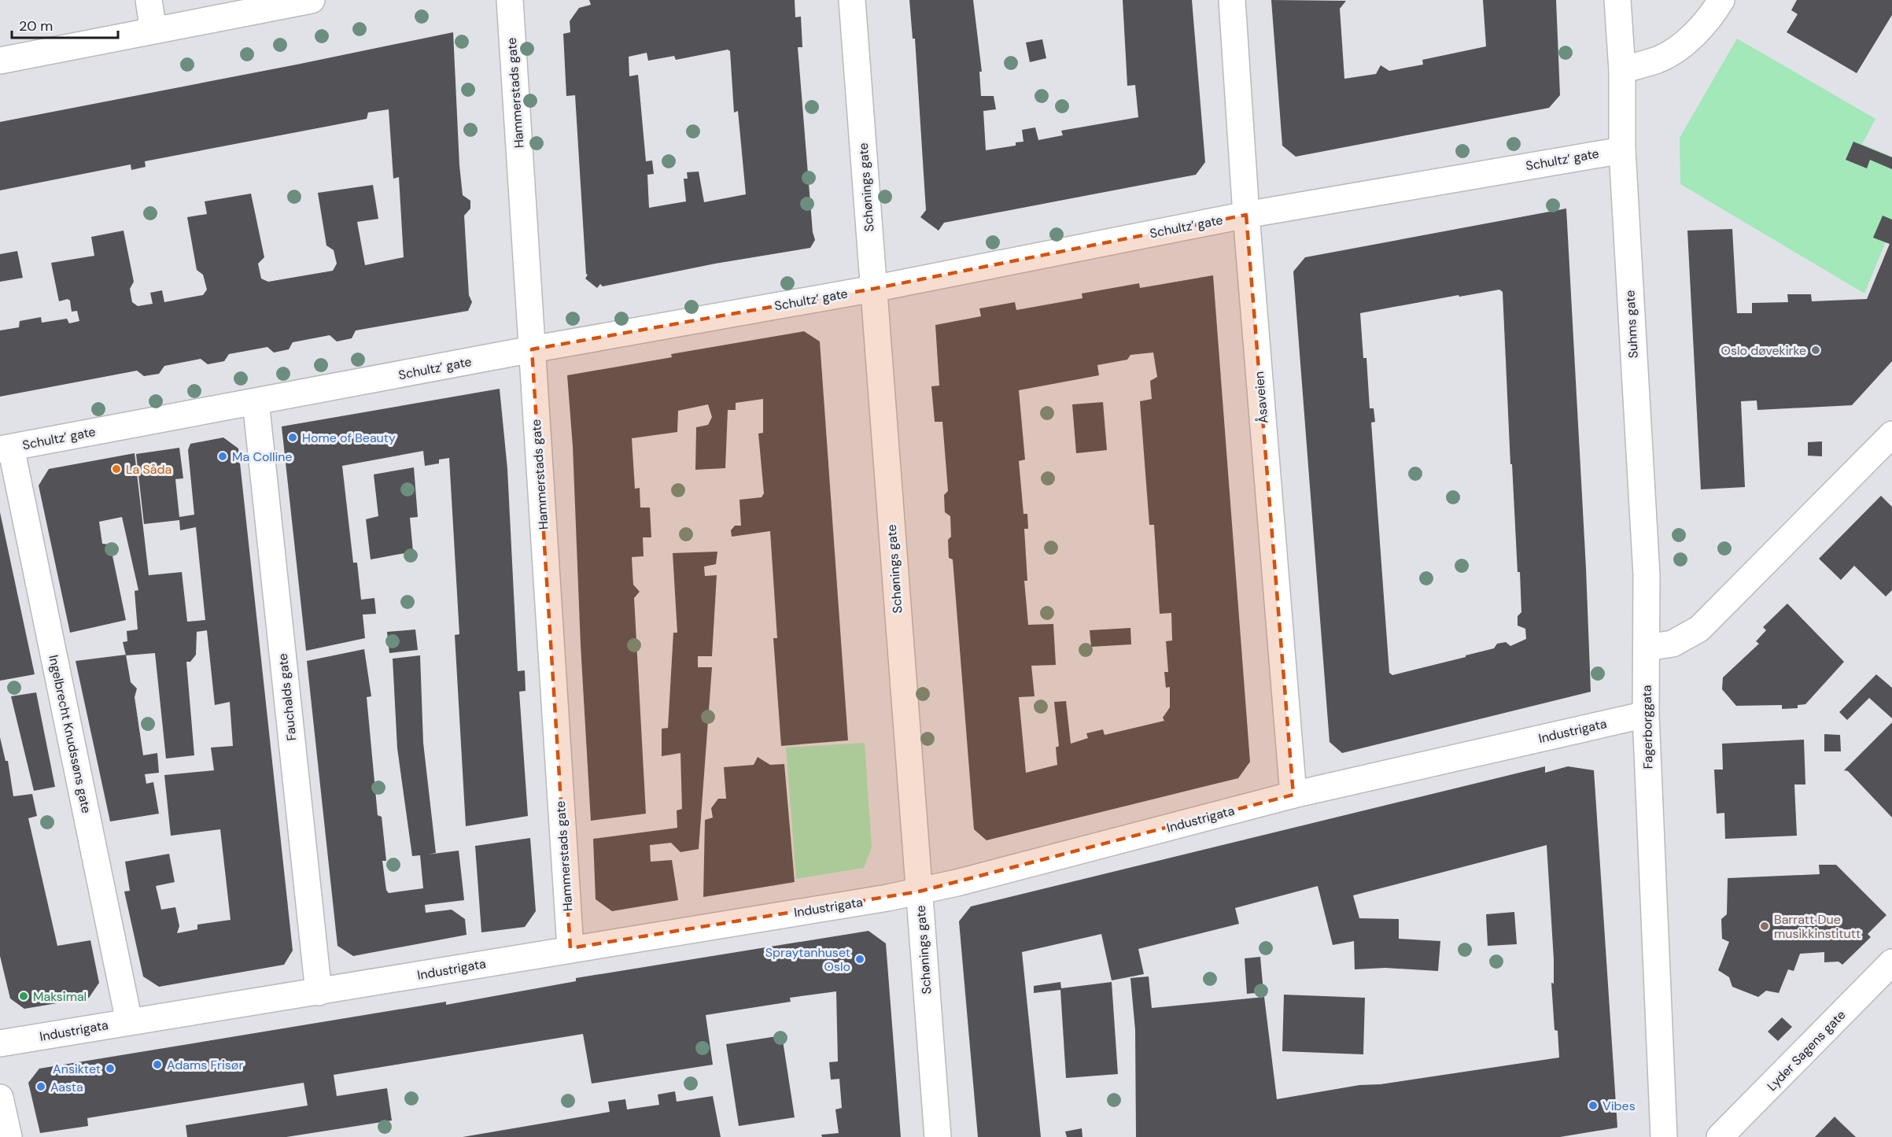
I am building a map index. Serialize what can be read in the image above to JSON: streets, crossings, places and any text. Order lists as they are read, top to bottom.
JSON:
{
  "streets": {
    "street": [
      "Hammerstads gate",
      "Schultz’ gate",
      "Schønings gate",
      "Suhms gate",
      "Åsaveien",
      "Fauchalds gate",
      "Fagerborggata",
      "Industrigata",
      "Ingelbrecht Knudssøns gate",
      "Lyder Sagens gate"
    ]
  },
  "crossings": [
    ["Hammerstads gate", "Schultz’ gate"],
    ["Hammerstads gate", "Industrigata"],
    ["Schultz’ gate", "Schønings gate"],
    ["Schultz’ gate", "Suhms gate"],
    ["Schultz’ gate", "Åsaveien"],
    ["Schultz’ gate", "Fauchalds gate"],
    ["Schultz’ gate", "Ingelbrecht Knudssøns gate"],
    ["Schønings gate", "Industrigata"],
    ["Suhms gate", "Fagerborggata"],
    ["Åsaveien", "Industrigata"],
    ["Fauchalds gate", "Industrigata"],
    ["Fagerborggata", "Industrigata"],
    ["Industrigata", "Ingelbrecht Knudssøns gate"]
  ],
  "places": [
    "Oslo døvekirke",
    "Home of Beauty",
    "Ma Colline",
    "La Såda",
    "Barratt Due musikkinstitutt",
    "Spraytanhuset Oslo",
    "Maksimal",
    "Adams Frisør",
    "Ansiktet",
    "Aasta",
    "Vibes"
  ],
  "scale_bar": "20 m"
}
